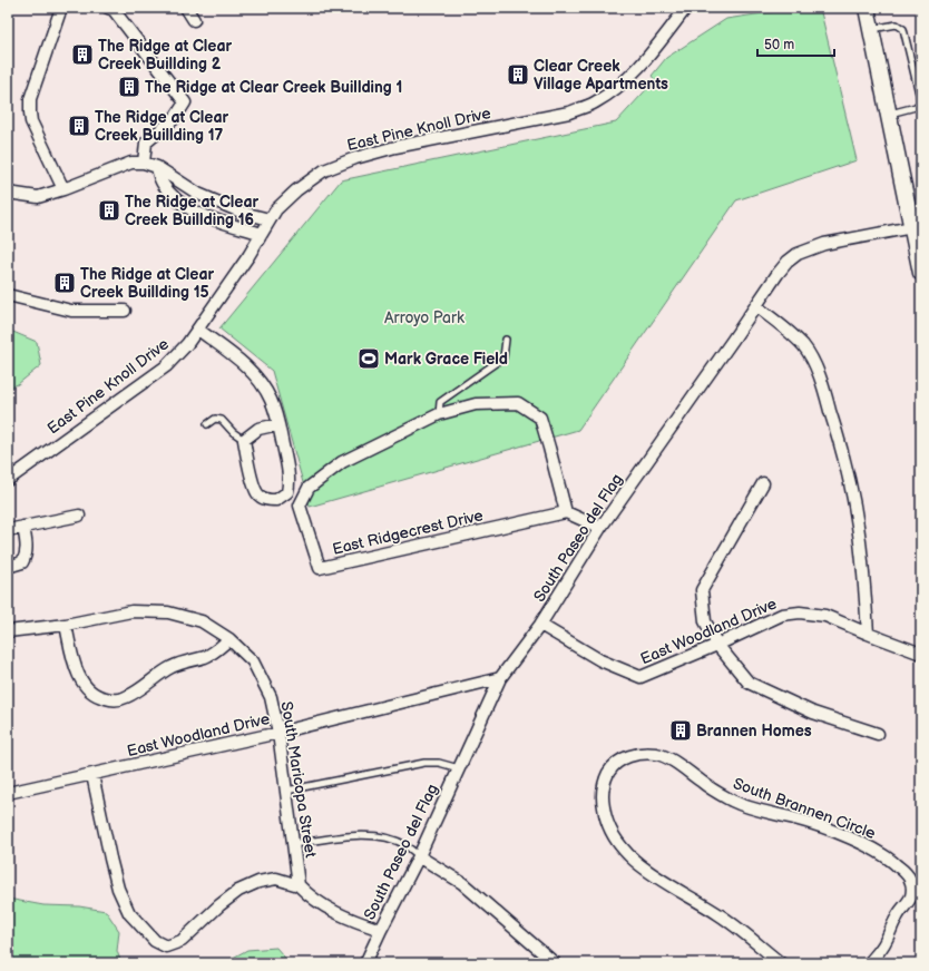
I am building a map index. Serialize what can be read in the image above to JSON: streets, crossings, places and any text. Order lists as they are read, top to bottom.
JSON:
{
  "streets": {
    "street": [
      "East Pine Knoll Drive",
      "East Ridgecrest Drive",
      "South Paseo del Flag",
      "East Woodland Drive",
      "South Maricopa Street",
      "South Brannen Circle"
    ]
  },
  "crossings": [
    ["South Paseo del Flag", "East Woodland Drive"],
    ["East Woodland Drive", "South Maricopa Street"]
  ],
  "parks": ["Arroyo Park"],
  "places": {
    "building": [
      "The Ridge at Clear Creek Buillding 2",
      "Clear Creek Village Apartments",
      "The Ridge at Clear Creek Buillding 1",
      "The Ridge at Clear Creek Buillding 17",
      "The Ridge at Clear Creek Buillding 16",
      "The Ridge at Clear Creek Buillding 15",
      "Brannen Homes"
    ],
    "sports": ["Mark Grace Field"]
  },
  "scale_bar": "50 m"
}
